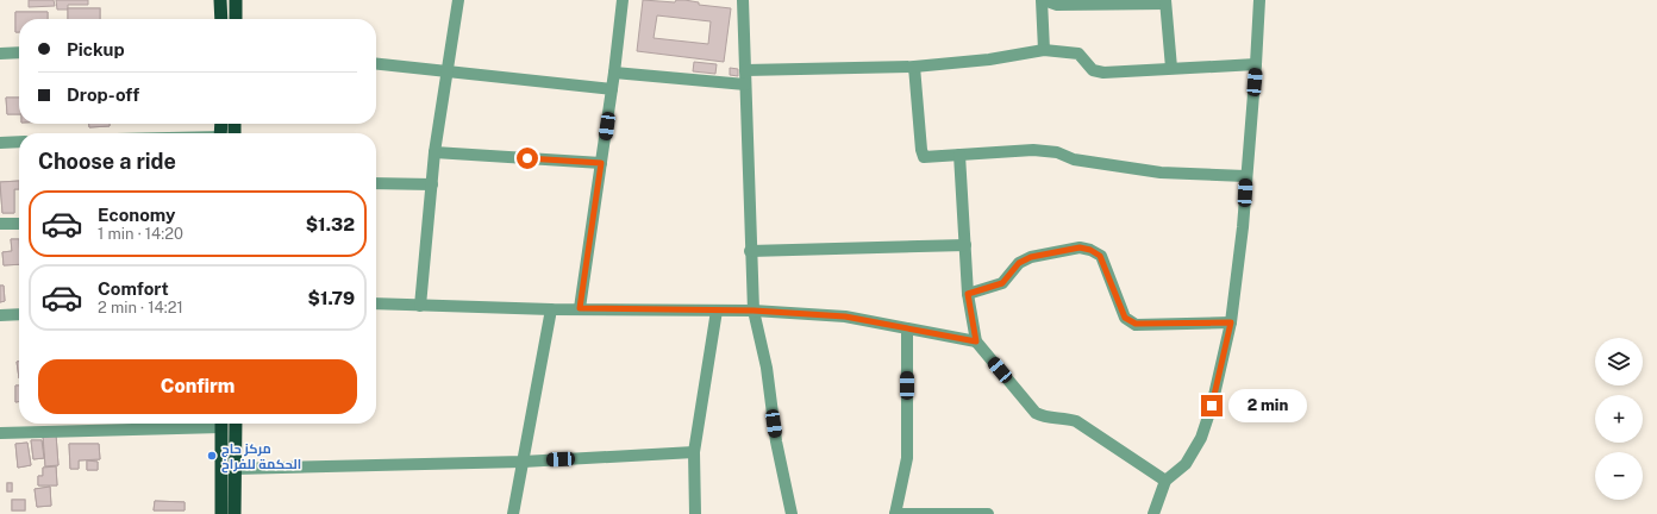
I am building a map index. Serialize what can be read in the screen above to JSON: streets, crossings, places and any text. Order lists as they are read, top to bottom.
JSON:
{
  "places": ["مركز حاج الحكمة للفراخ"],
  "page": {
    "banner": ["Pickup", "Drop-off"],
    "heading": "Choose a ride",
    "list": [
      {
        "name": "Economy",
        "note": "1 min · 14:20",
        "value": "$1.32"
      },
      {
        "name": "Comfort",
        "note": "2 min · 14:21",
        "value": "$1.79"
      }
    ],
    "map_buttons": ["+", "−"],
    "buttons": "Confirm",
    "bubble": "2 min"
  }
}
